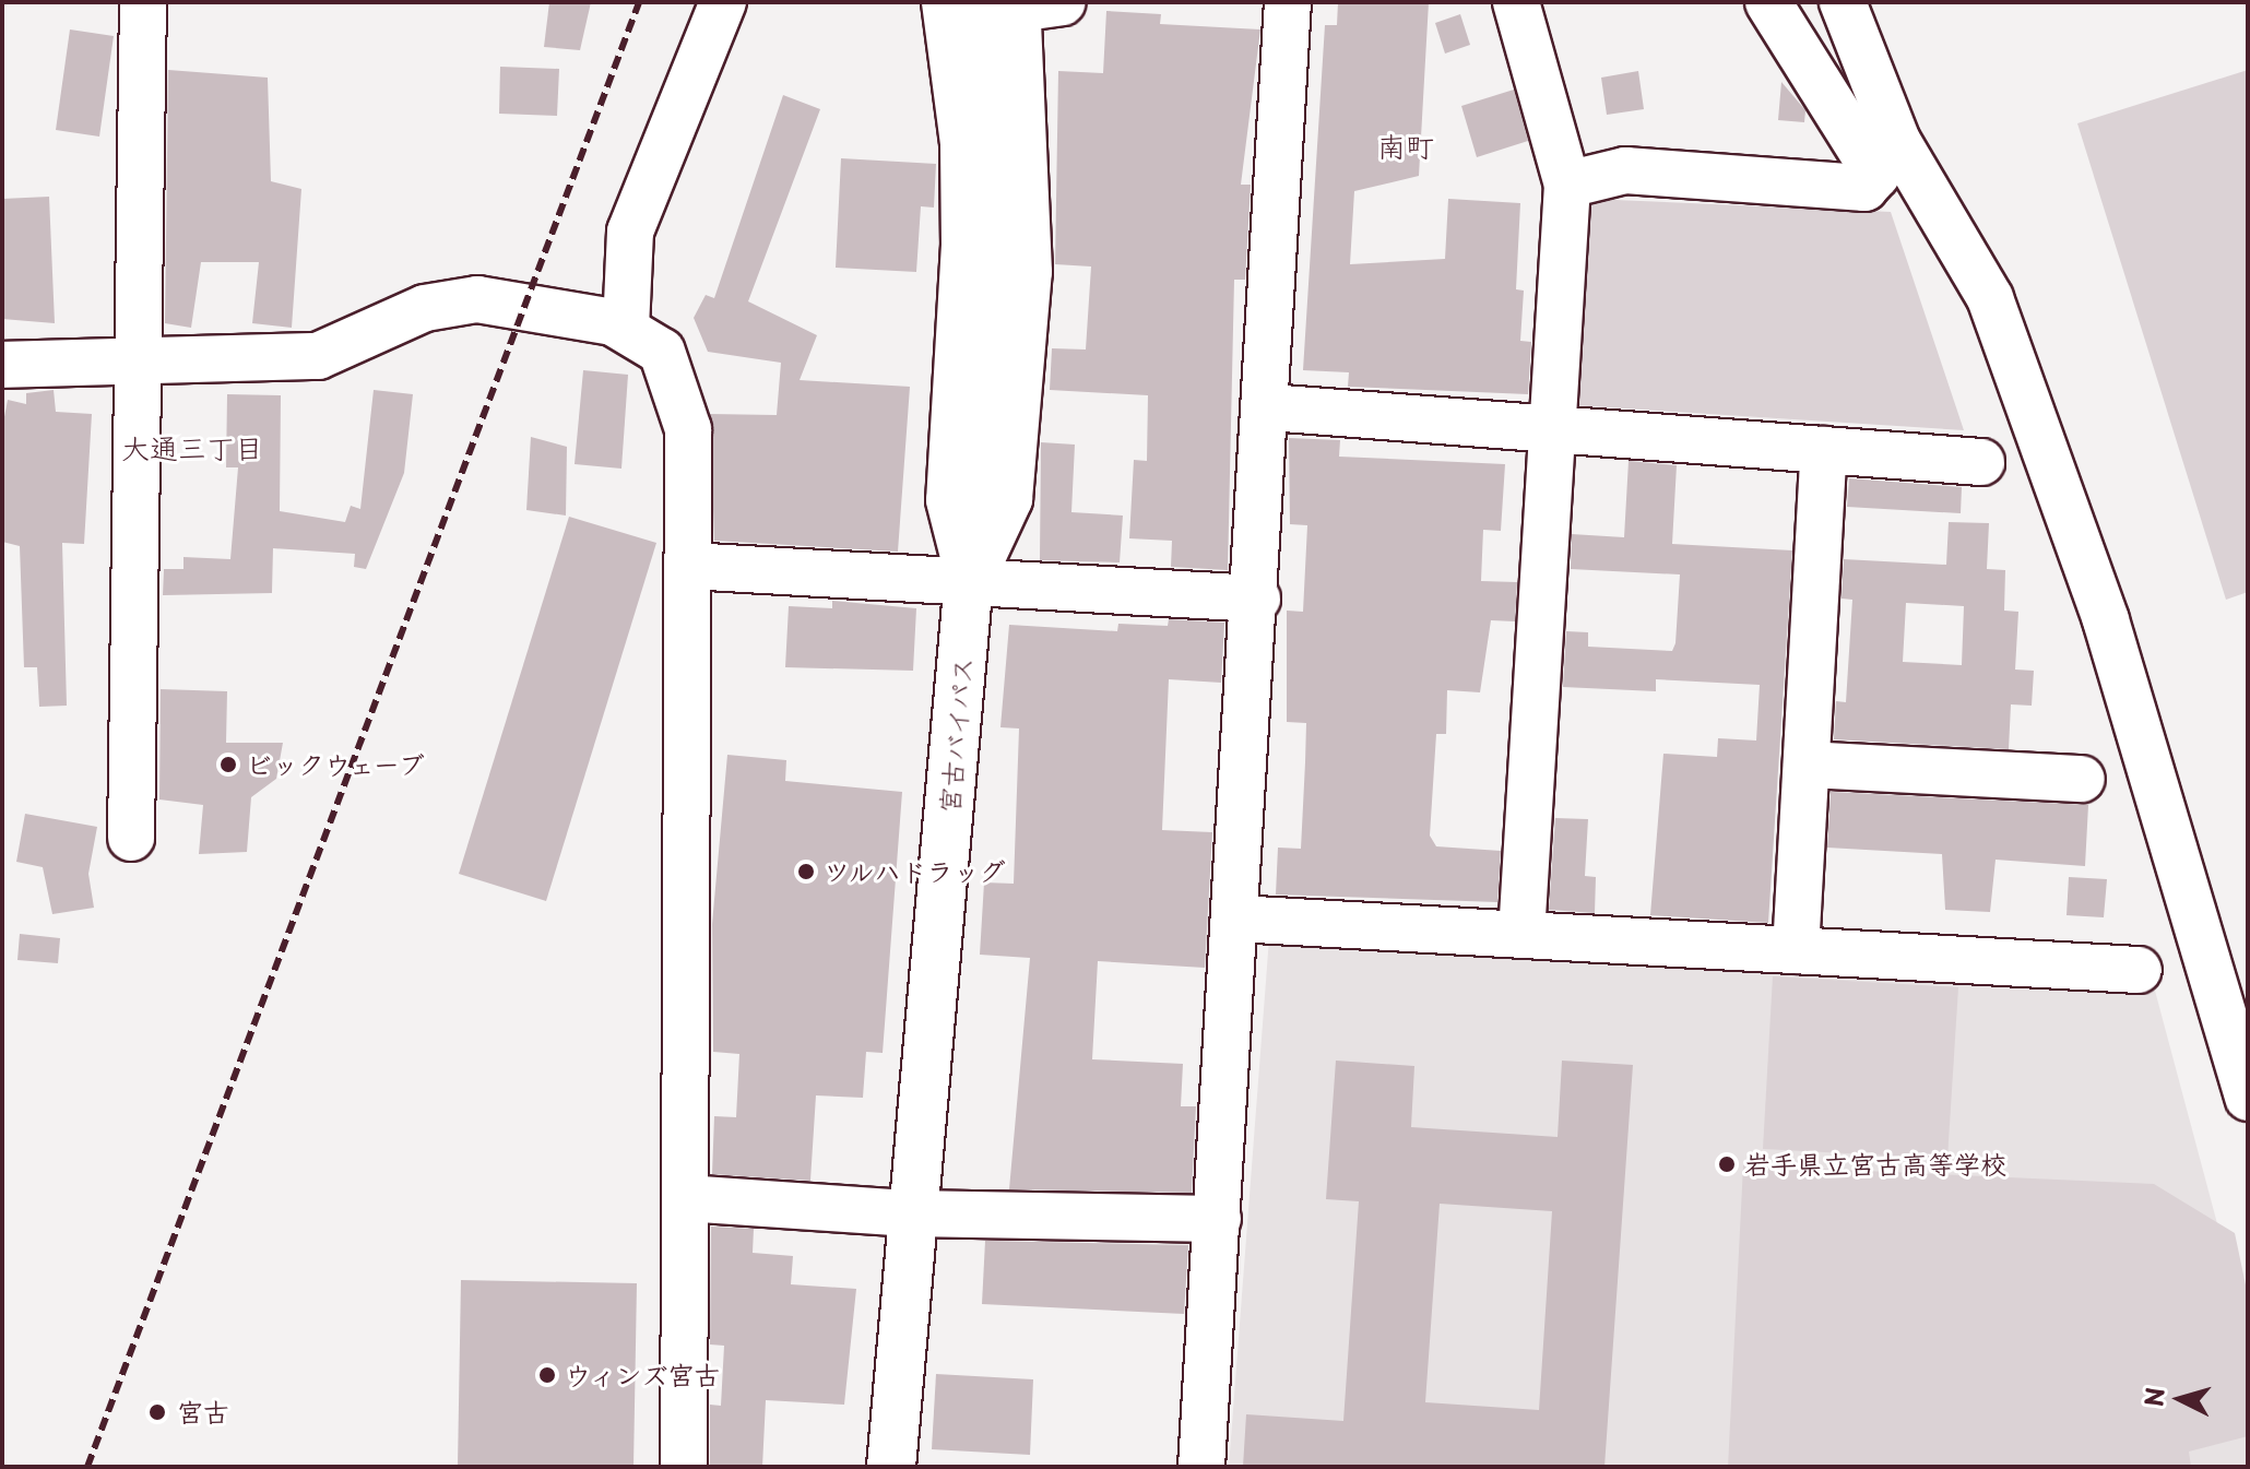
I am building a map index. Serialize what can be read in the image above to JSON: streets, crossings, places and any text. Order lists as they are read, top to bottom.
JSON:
{
  "streets": {
    "highway": ["宮古バイパス"]
  },
  "districts": ["南町", "大通三丁目"],
  "places": [
    "ビックウェーブ",
    "ツルハドラッグ",
    "岩手県立宮古高等学校",
    "ウィンズ宮古",
    "宮古"
  ],
  "north": "left"
}
